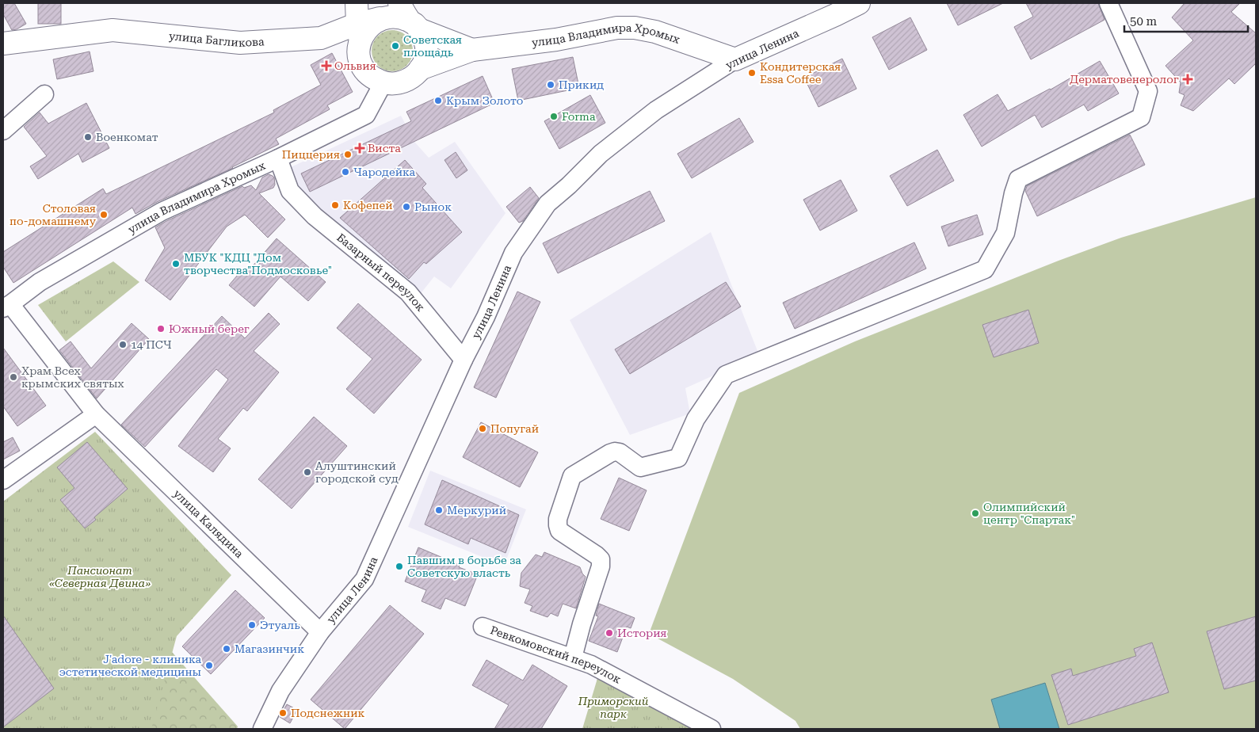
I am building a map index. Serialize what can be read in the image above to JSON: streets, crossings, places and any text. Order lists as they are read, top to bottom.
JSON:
{
  "streets": {
    "main road": ["улица Багликова", "улица Владимира Хромых", "улица Ленина"],
    "street": ["Базарный переулок", "улица Калядина", "Ревкомовский переулок"]
  },
  "crossings": [
    ["улица Багликова", "улица Владимира Хромых"],
    ["улица Владимира Хромых", "улица Ленина"],
    ["улица Владимира Хромых", "Базарный переулок"],
    ["улица Владимира Хромых", "улица Калядина"],
    ["улица Ленина", "Базарный переулок"],
    ["улица Ленина", "улица Калядина"]
  ],
  "parks": ["Пансионат «Северная Двина»", "Приморский парк"],
  "places": {
    "other": [
      "Советская площадь",
      "Кондитерская Essa Coffee",
      "Прикид",
      "Крым Золото",
      "Forma",
      "Военкомат",
      "Пиццерия",
      "Чародейка",
      "Кофепей",
      "Рынок",
      "Столовая по-домашнему",
      "МБУК \"КДЦ \"Дом творчества\"Подмосковье\"",
      "Южный берег",
      "14 ПСЧ",
      "Храм Всех крымских святых",
      "Попугай",
      "Алуштинский городской суд",
      "Меркурий",
      "Олимпийский центр \"Спартак\"",
      "Павшим в борьбе за Советскую власть",
      "Этуаль",
      "История",
      "Магазинчик",
      "J'adore - клиника эстетической медицины",
      "Подснежник"
    ],
    "health": ["Ольвия", "Дерматовенеролог", "Виста"]
  },
  "scale_bar": "50 m"
}
